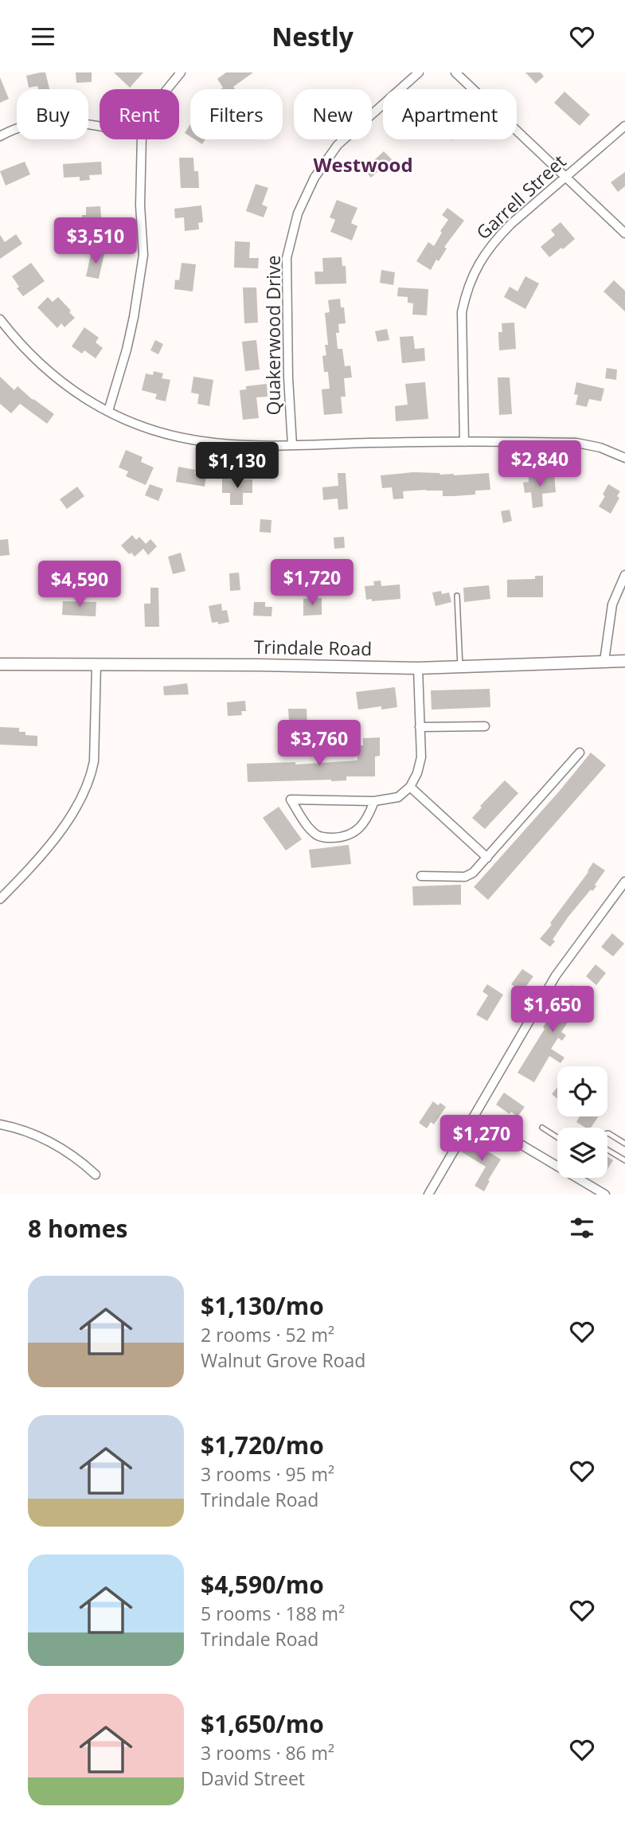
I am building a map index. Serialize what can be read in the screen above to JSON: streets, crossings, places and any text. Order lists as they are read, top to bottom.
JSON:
{
  "streets": {
    "main road": ["Trindale Road"],
    "street": ["Garrell Street", "Quakerwood Drive"]
  },
  "districts": ["Westwood"],
  "page": {
    "header": "Nestly",
    "chip": [
      "Buy",
      "Rent",
      "Filters",
      "New",
      "Apartment"
    ],
    "price": [
      "$3,510",
      "$2,840",
      "$1,130",
      "$1,720",
      "$4,590",
      "$3,760",
      "$1,650",
      "$1,270"
    ],
    "heading": "8 homes",
    "list": [
      {
        "name": "$1,130/mo",
        "note": "2 rooms · 52 m² · Walnut Grove Road"
      },
      {
        "name": "$1,720/mo",
        "note": "3 rooms · 95 m² · Trindale Road"
      },
      {
        "name": "$4,590/mo",
        "note": "5 rooms · 188 m² · Trindale Road"
      },
      {
        "name": "$1,650/mo",
        "note": "3 rooms · 86 m² · David Street"
      }
    ]
  }
}
